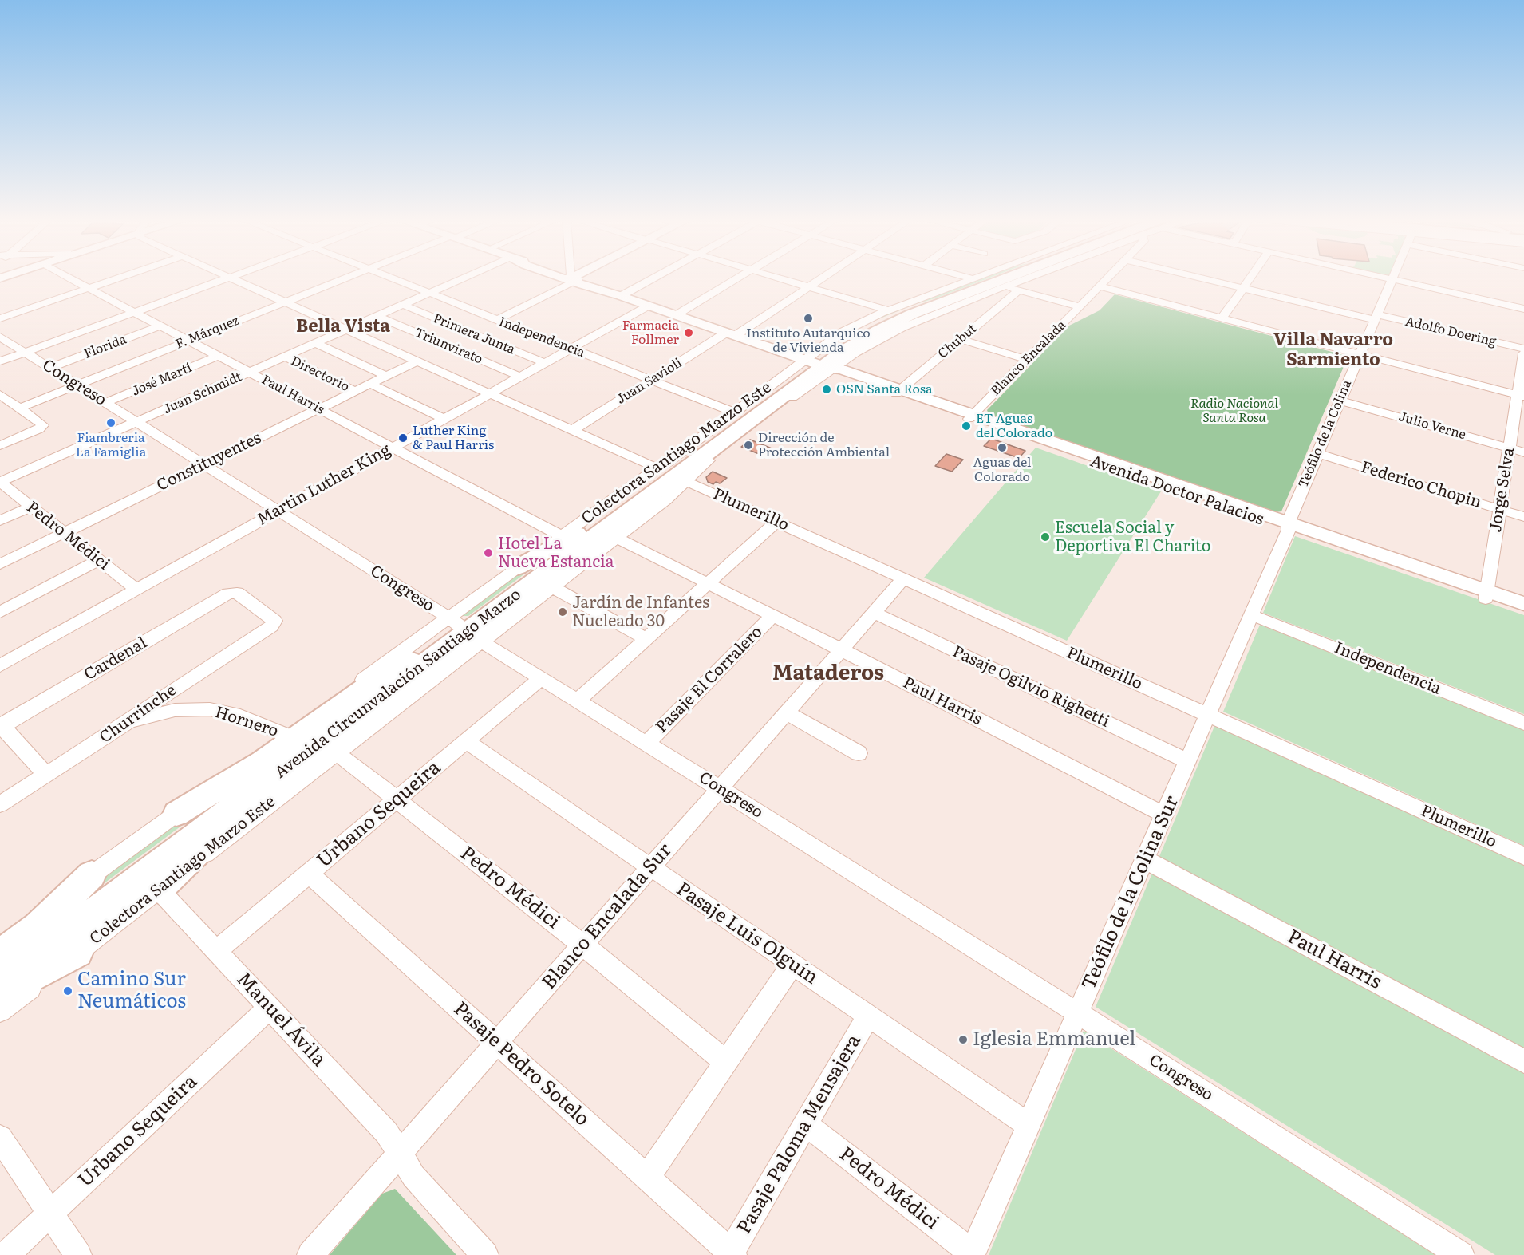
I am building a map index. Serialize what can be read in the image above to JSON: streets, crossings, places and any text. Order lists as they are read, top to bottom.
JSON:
{
  "streets": {
    "highway": ["Avenida Circunvalación Santiago Marzo"],
    "main road": ["Avenida Doctor Palacios"],
    "street": [
      "Adolfo Doering",
      "F. Márquez",
      "Primera Junta",
      "Independencia",
      "Chubut",
      "Triunvirato",
      "Florida",
      "Blanco Encalada",
      "Directorio",
      "José Martí",
      "Juan Savioli",
      "Congreso",
      "Juan Schmidt",
      "Paul Harris",
      "Julio Verne",
      "Teófilo de la Colina",
      "Colectora Santiago Marzo Este",
      "Constituyentes",
      "Martin Luther King",
      "Federico Chopin",
      "Jorge Selva",
      "Plumerillo",
      "Pedro Médici",
      "Cardenal",
      "Pasaje El Corralero",
      "Pasaje Ogilvio Righetti",
      "Churrinche",
      "Hornero",
      "Urbano Sequeira",
      "Teófilo de la Colina Sur",
      "Blanco Encalada Sur",
      "Pasaje Luis Olguín",
      "Manuel Ávila",
      "Pasaje Pedro Sotelo",
      "Pasaje Paloma Mensajera"
    ]
  },
  "crossings": [
    ["Adolfo Doering", "Teófilo de la Colina"],
    ["F. Márquez", "Congreso"],
    ["F. Márquez", "Paul Harris"],
    ["F. Márquez", "Plumerillo"],
    ["Primera Junta", "Juan Schmidt"],
    ["Primera Junta", "Martin Luther King"],
    ["Independencia", "Juan Savioli"],
    ["Independencia", "Juan Schmidt"],
    ["Independencia", "Colectora Santiago Marzo Este"],
    ["Independencia", "Martin Luther King"],
    ["Independencia", "Teófilo de la Colina Sur"],
    ["Chubut", "Avenida Doctor Palacios"],
    ["Triunvirato", "Juan Schmidt"],
    ["Triunvirato", "Martin Luther King"],
    ["Florida", "Congreso"],
    ["Florida", "Paul Harris"],
    ["Blanco Encalada", "Avenida Doctor Palacios"],
    ["Directorio", "Juan Schmidt"],
    ["Directorio", "Constituyentes"],
    ["José Martí", "Congreso"],
    ["José Martí", "Paul Harris"],
    ["Juan Savioli", "Avenida Doctor Palacios"],
    ["Juan Savioli", "Plumerillo"],
    ["Congreso", "Juan Schmidt"],
    ["Congreso", "Colectora Santiago Marzo Este"],
    ["Congreso", "Constituyentes"],
    ["Congreso", "Martin Luther King"],
    ["Congreso", "Pasaje El Corralero"],
    ["Congreso", "Avenida Circunvalación Santiago Marzo"],
    ["Congreso", "Urbano Sequeira"],
    ["Congreso", "Teófilo de la Colina Sur"],
    ["Congreso", "Blanco Encalada Sur"],
    ["Juan Schmidt", "Paul Harris"],
    ["Juan Schmidt", "Plumerillo"],
    ["Juan Schmidt", "Pedro Médici"],
    ["Paul Harris", "Colectora Santiago Marzo Este"],
    ["Paul Harris", "Constituyentes"],
    ["Paul Harris", "Martin Luther King"],
    ["Paul Harris", "Pasaje El Corralero"],
    ["Paul Harris", "Teófilo de la Colina Sur"],
    ["Paul Harris", "Blanco Encalada Sur"],
    ["Julio Verne", "Teófilo de la Colina"],
    ["Julio Verne", "Jorge Selva"],
    ["Teófilo de la Colina", "Federico Chopin"],
    ["Teófilo de la Colina", "Avenida Doctor Palacios"],
    ["Teófilo de la Colina", "Teófilo de la Colina Sur"],
    ["Colectora Santiago Marzo Este", "Avenida Doctor Palacios"],
    ["Colectora Santiago Marzo Este", "Plumerillo"],
    ["Colectora Santiago Marzo Este", "Pedro Médici"],
    ["Colectora Santiago Marzo Este", "Avenida Circunvalación Santiago Marzo"],
    ["Colectora Santiago Marzo Este", "Hornero"],
    ["Colectora Santiago Marzo Este", "Manuel Ávila"],
    ["Constituyentes", "Plumerillo"],
    ["Constituyentes", "Pedro Médici"],
    ["Martin Luther King", "Avenida Doctor Palacios"],
    ["Martin Luther King", "Plumerillo"],
    ["Martin Luther King", "Pedro Médici"],
    ["Federico Chopin", "Jorge Selva"],
    ["Jorge Selva", "Avenida Doctor Palacios"],
    ["Avenida Doctor Palacios", "Avenida Circunvalación Santiago Marzo"],
    ["Avenida Doctor Palacios", "Teófilo de la Colina Sur"],
    ["Plumerillo", "Avenida Circunvalación Santiago Marzo"],
    ["Plumerillo", "Teófilo de la Colina Sur"],
    ["Plumerillo", "Blanco Encalada Sur"],
    ["Pedro Médici", "Urbano Sequeira"],
    ["Pedro Médici", "Teófilo de la Colina Sur"],
    ["Pedro Médici", "Blanco Encalada Sur"],
    ["Pedro Médici", "Pasaje Paloma Mensajera"],
    ["Cardenal", "Churrinche"],
    ["Pasaje Ogilvio Righetti", "Teófilo de la Colina Sur"],
    ["Pasaje Ogilvio Righetti", "Blanco Encalada Sur"],
    ["Churrinche", "Hornero"],
    ["Urbano Sequeira", "Pasaje Luis Olguín"],
    ["Urbano Sequeira", "Manuel Ávila"],
    ["Urbano Sequeira", "Pasaje Pedro Sotelo"],
    ["Teófilo de la Colina Sur", "Pasaje Luis Olguín"],
    ["Blanco Encalada Sur", "Pasaje Luis Olguín"],
    ["Blanco Encalada Sur", "Manuel Ávila"],
    ["Blanco Encalada Sur", "Pasaje Pedro Sotelo"],
    ["Pasaje Luis Olguín", "Pasaje Paloma Mensajera"],
    ["Pasaje Pedro Sotelo", "Pasaje Paloma Mensajera"]
  ],
  "districts": ["Bella Vista", "Villa Navarro Sarmiento", "Mataderos"],
  "parks": ["Radio Nacional Santa Rosa"],
  "places": [
    "Instituto Autarquico de Vivienda",
    "Farmacia Follmer",
    "OSN Santa Rosa",
    "Fiambreria La Famiglia",
    "ET Aguas del Colorado",
    "Luther King & Paul Harris",
    "Dirección de Protección Ambiental",
    "Aguas del Colorado",
    "Escuela Social y Deportiva El Charito",
    "Hotel La Nueva Estancia",
    "Jardín de Infantes Nucleado 30",
    "Camino Sur Neumáticos",
    "Iglesia Emmanuel"
  ]
}
